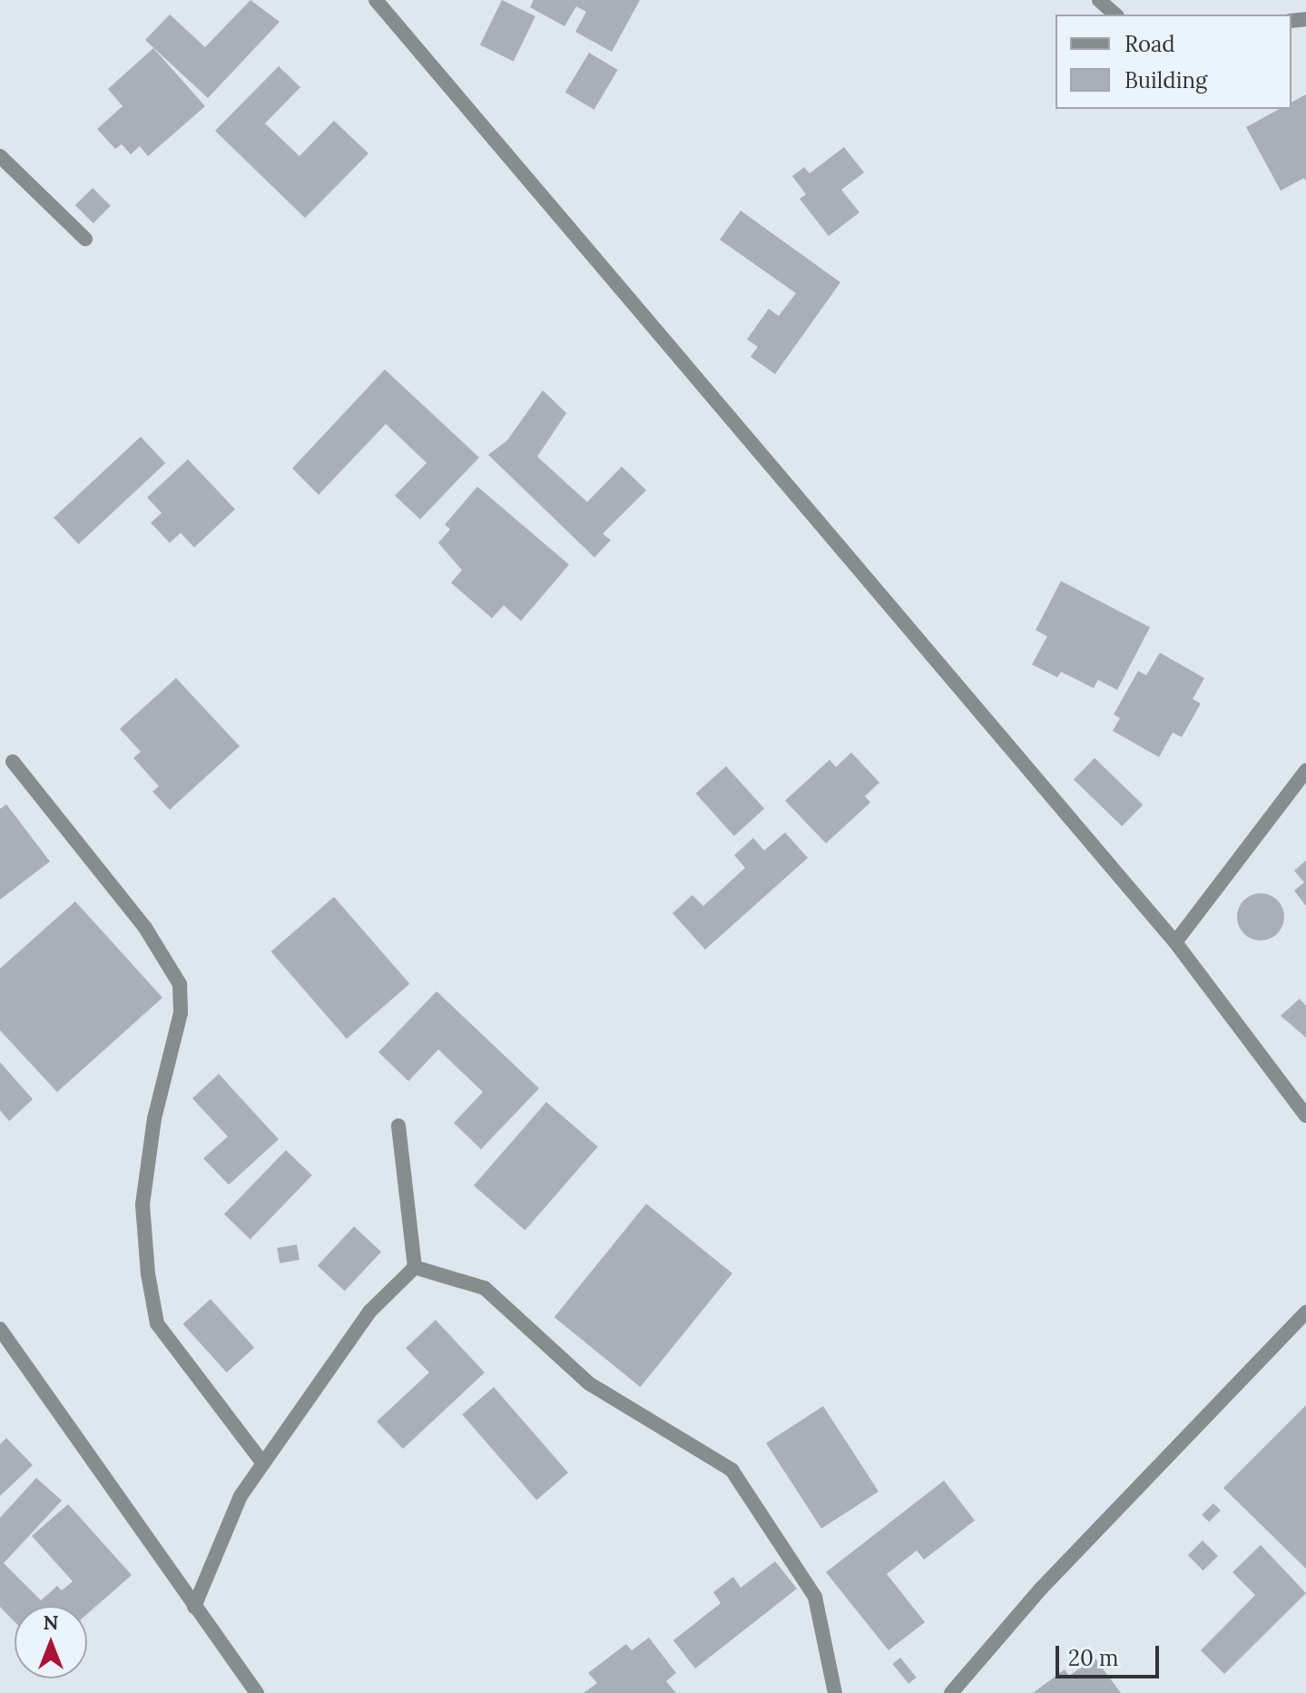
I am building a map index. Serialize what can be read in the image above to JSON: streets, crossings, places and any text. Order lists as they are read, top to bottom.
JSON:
{
  "legend": ["Road", "Building"],
  "scale_bar": "20 m",
  "north": "top"
}
